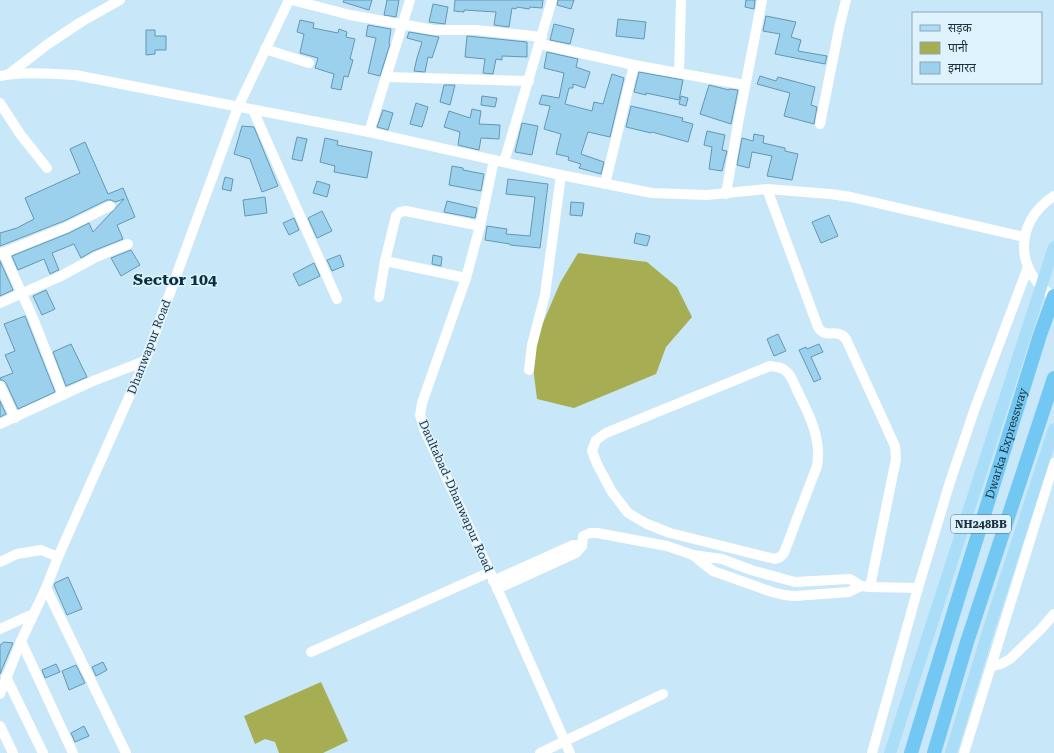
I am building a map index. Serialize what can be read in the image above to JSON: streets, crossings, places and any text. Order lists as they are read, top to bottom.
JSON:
{
  "streets": {
    "highway": ["Dwarka Expressway", "NH248BB"],
    "street": ["Dhanwapur Road", "Daultabad-Dhanwapur Road"]
  },
  "districts": ["Sector 104"],
  "legend": ["सड़क", "पानी", "इमारत"]
}
